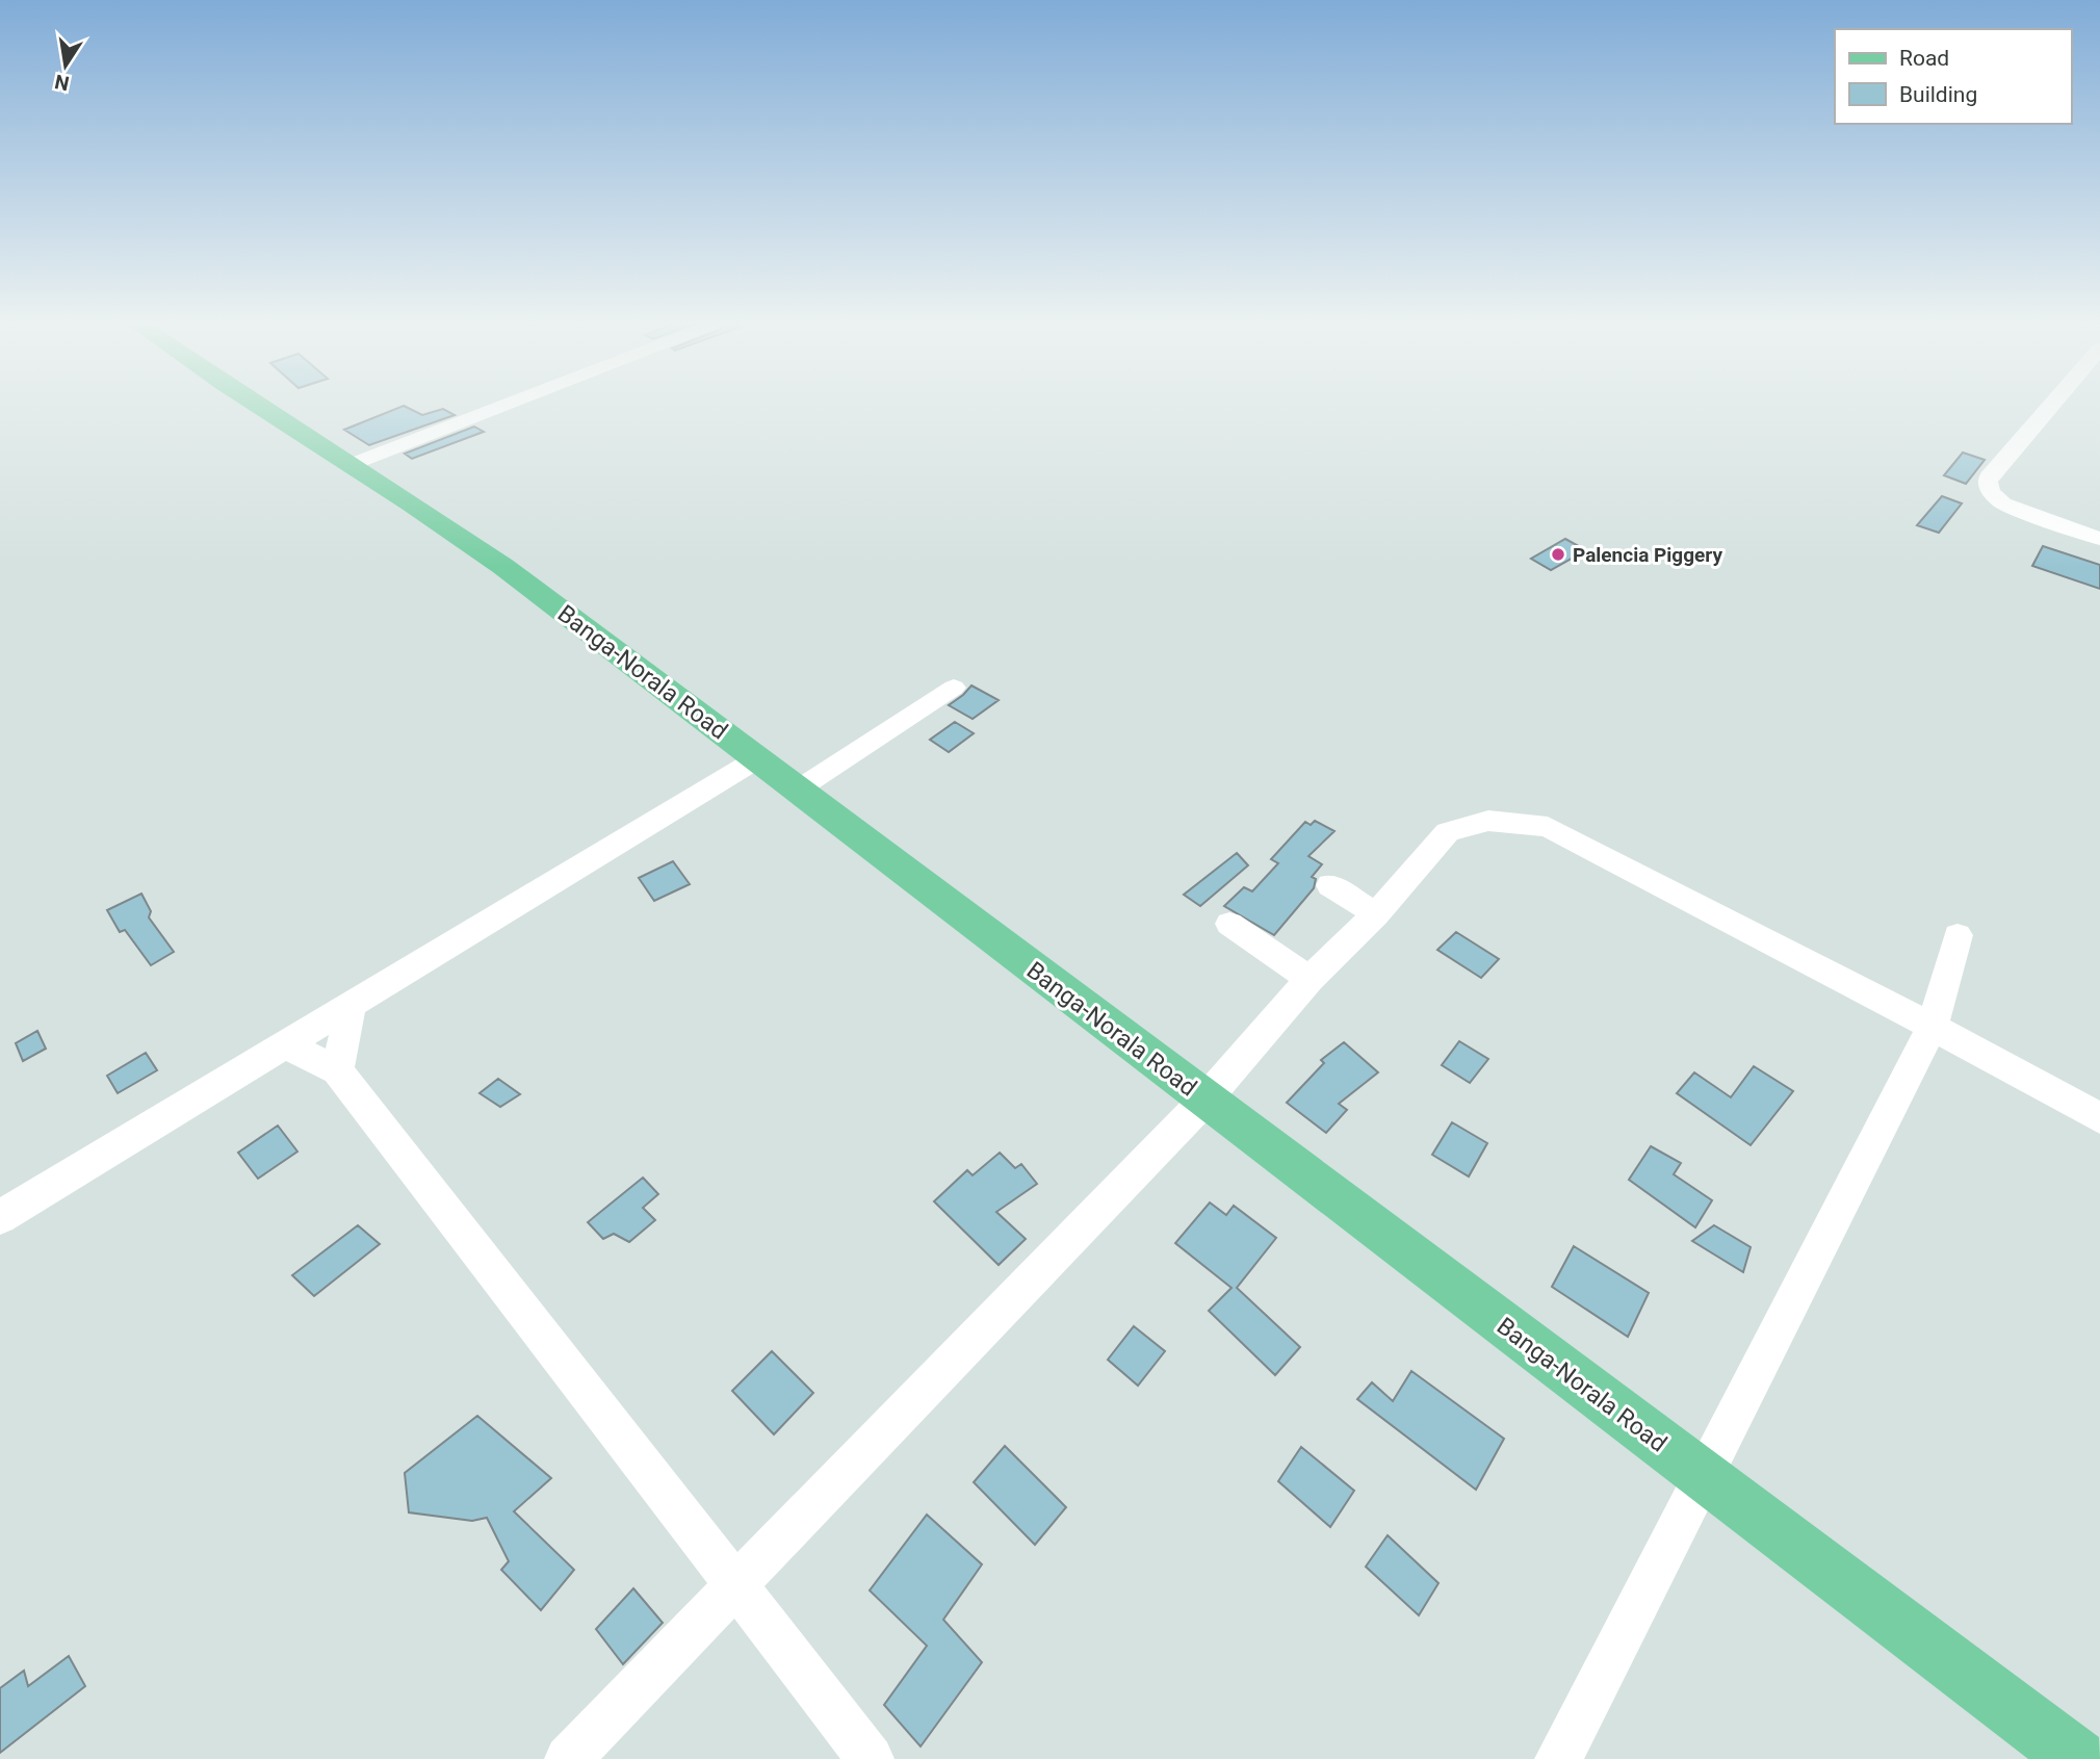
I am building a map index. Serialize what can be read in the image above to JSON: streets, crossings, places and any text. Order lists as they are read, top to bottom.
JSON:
{
  "streets": {
    "main road": ["Banga-Norala Road"]
  },
  "places": ["Palencia Piggery"],
  "legend": ["Road", "Building"],
  "north": "bottom"
}
